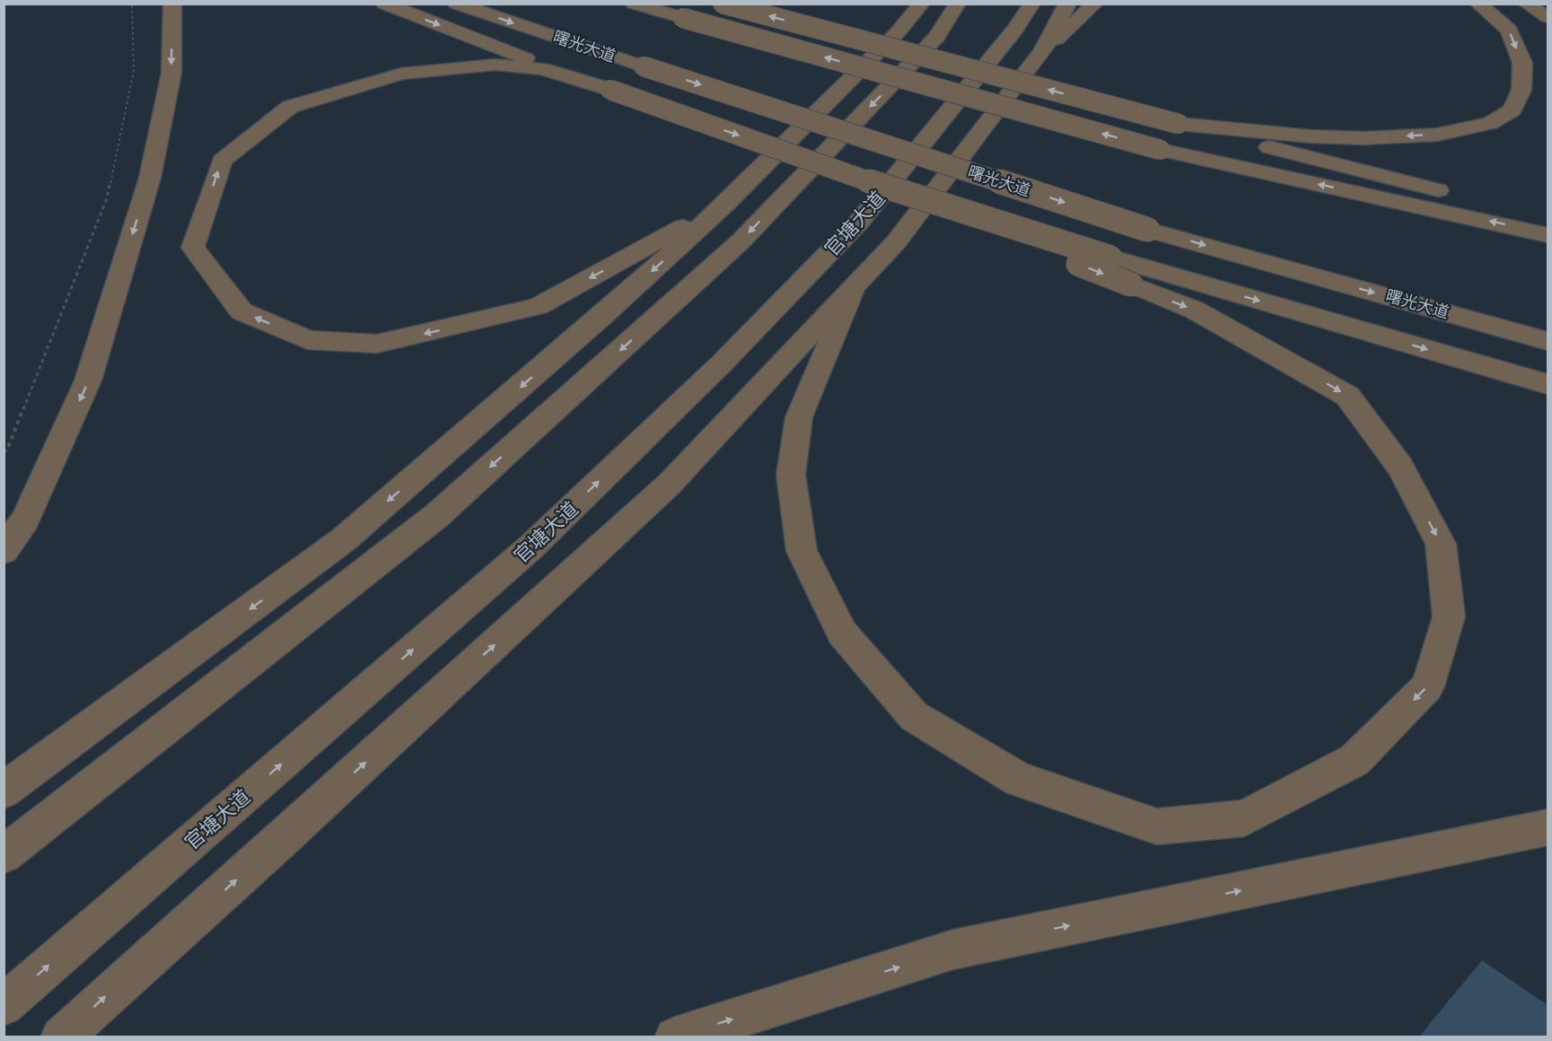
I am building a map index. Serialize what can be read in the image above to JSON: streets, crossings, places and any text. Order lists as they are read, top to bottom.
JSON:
{
  "streets": {
    "highway": ["曙光大道", "官塘大道"]
  }
}
